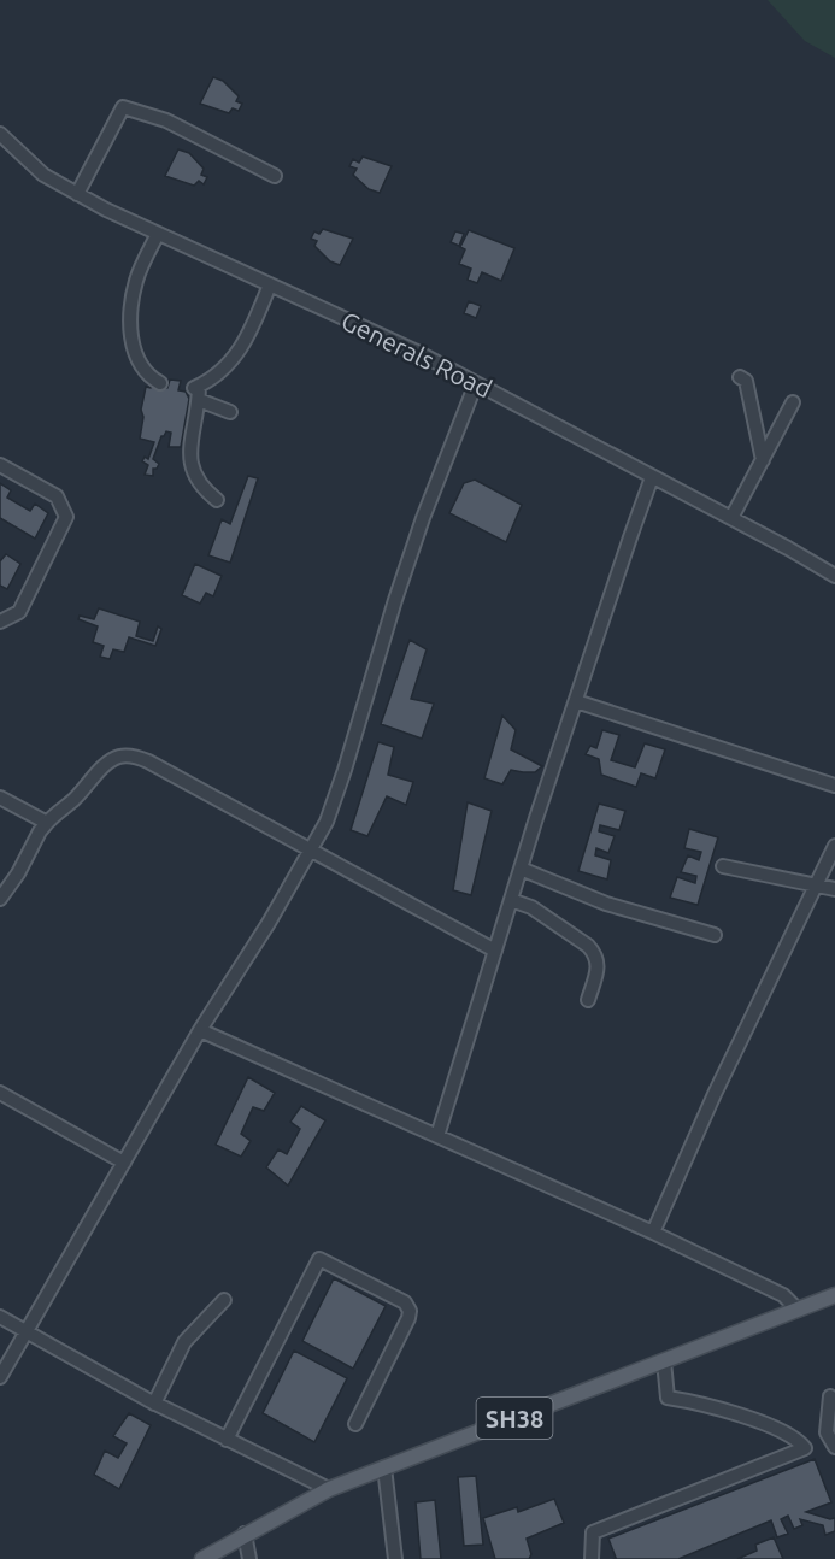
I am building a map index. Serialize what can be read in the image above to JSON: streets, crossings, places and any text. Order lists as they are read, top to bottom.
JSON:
{
  "streets": {
    "main road": ["SH38"],
    "street": ["Generals Road"]
  }
}
